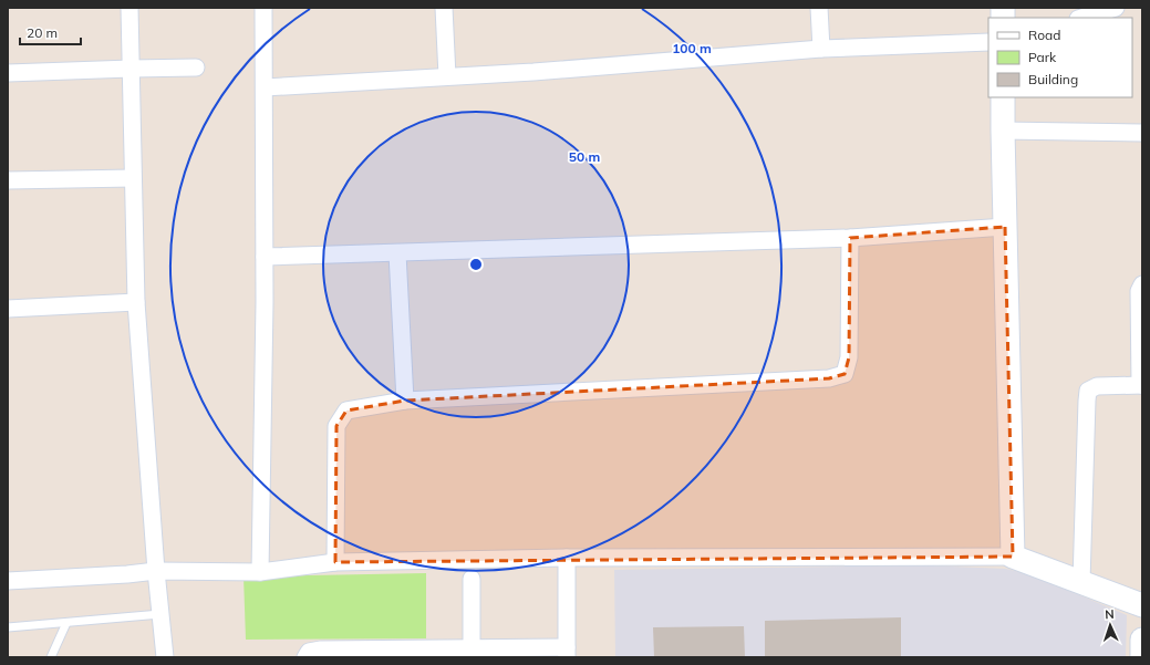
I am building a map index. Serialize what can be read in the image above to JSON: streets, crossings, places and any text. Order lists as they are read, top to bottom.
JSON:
{
  "legend": ["Road", "Park", "Building"],
  "scale_bar": "20 m",
  "north": "top",
  "rings": ["100 m", "50 m"]
}
